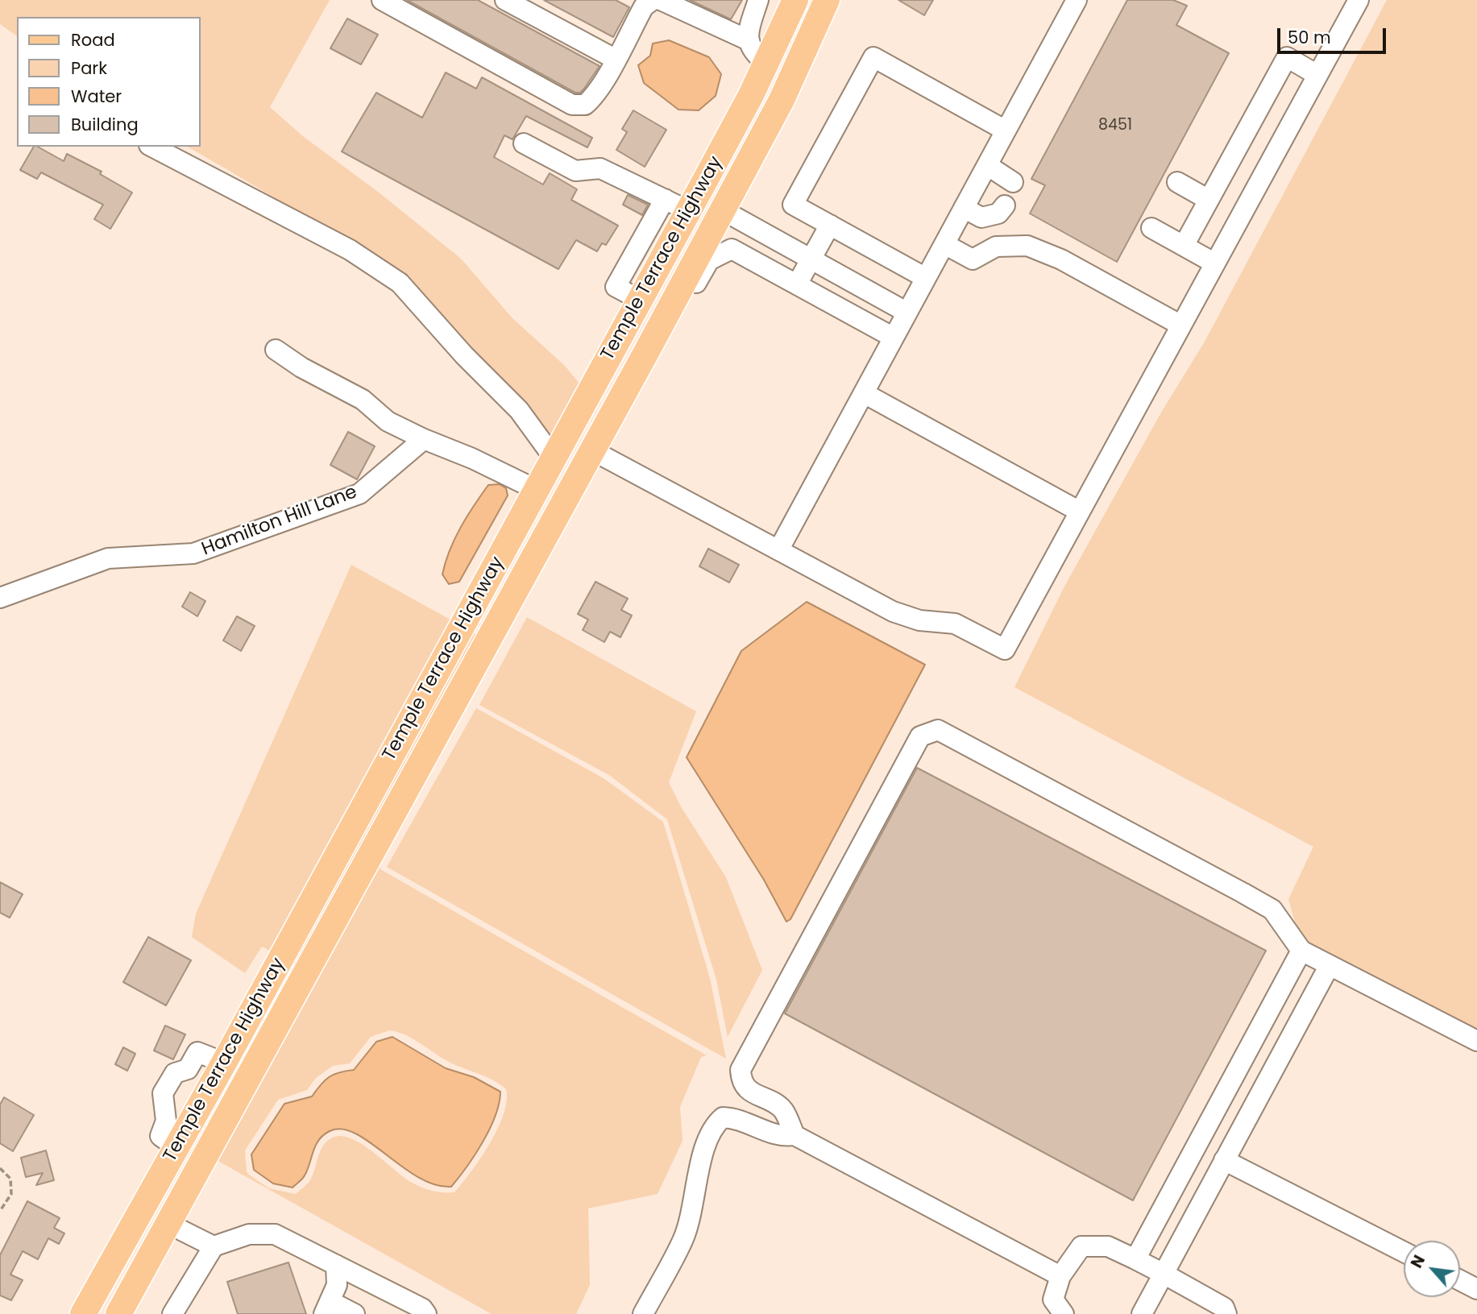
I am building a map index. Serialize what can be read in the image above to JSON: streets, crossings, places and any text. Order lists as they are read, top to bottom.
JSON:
{
  "streets": {
    "main road": ["Temple Terrace Highway"],
    "street": ["Hamilton Hill Lane"]
  },
  "house_numbers": ["8451"],
  "legend": [
    "Road",
    "Park",
    "Water",
    "Building"
  ],
  "scale_bar": "50 m",
  "north": "top left"
}
